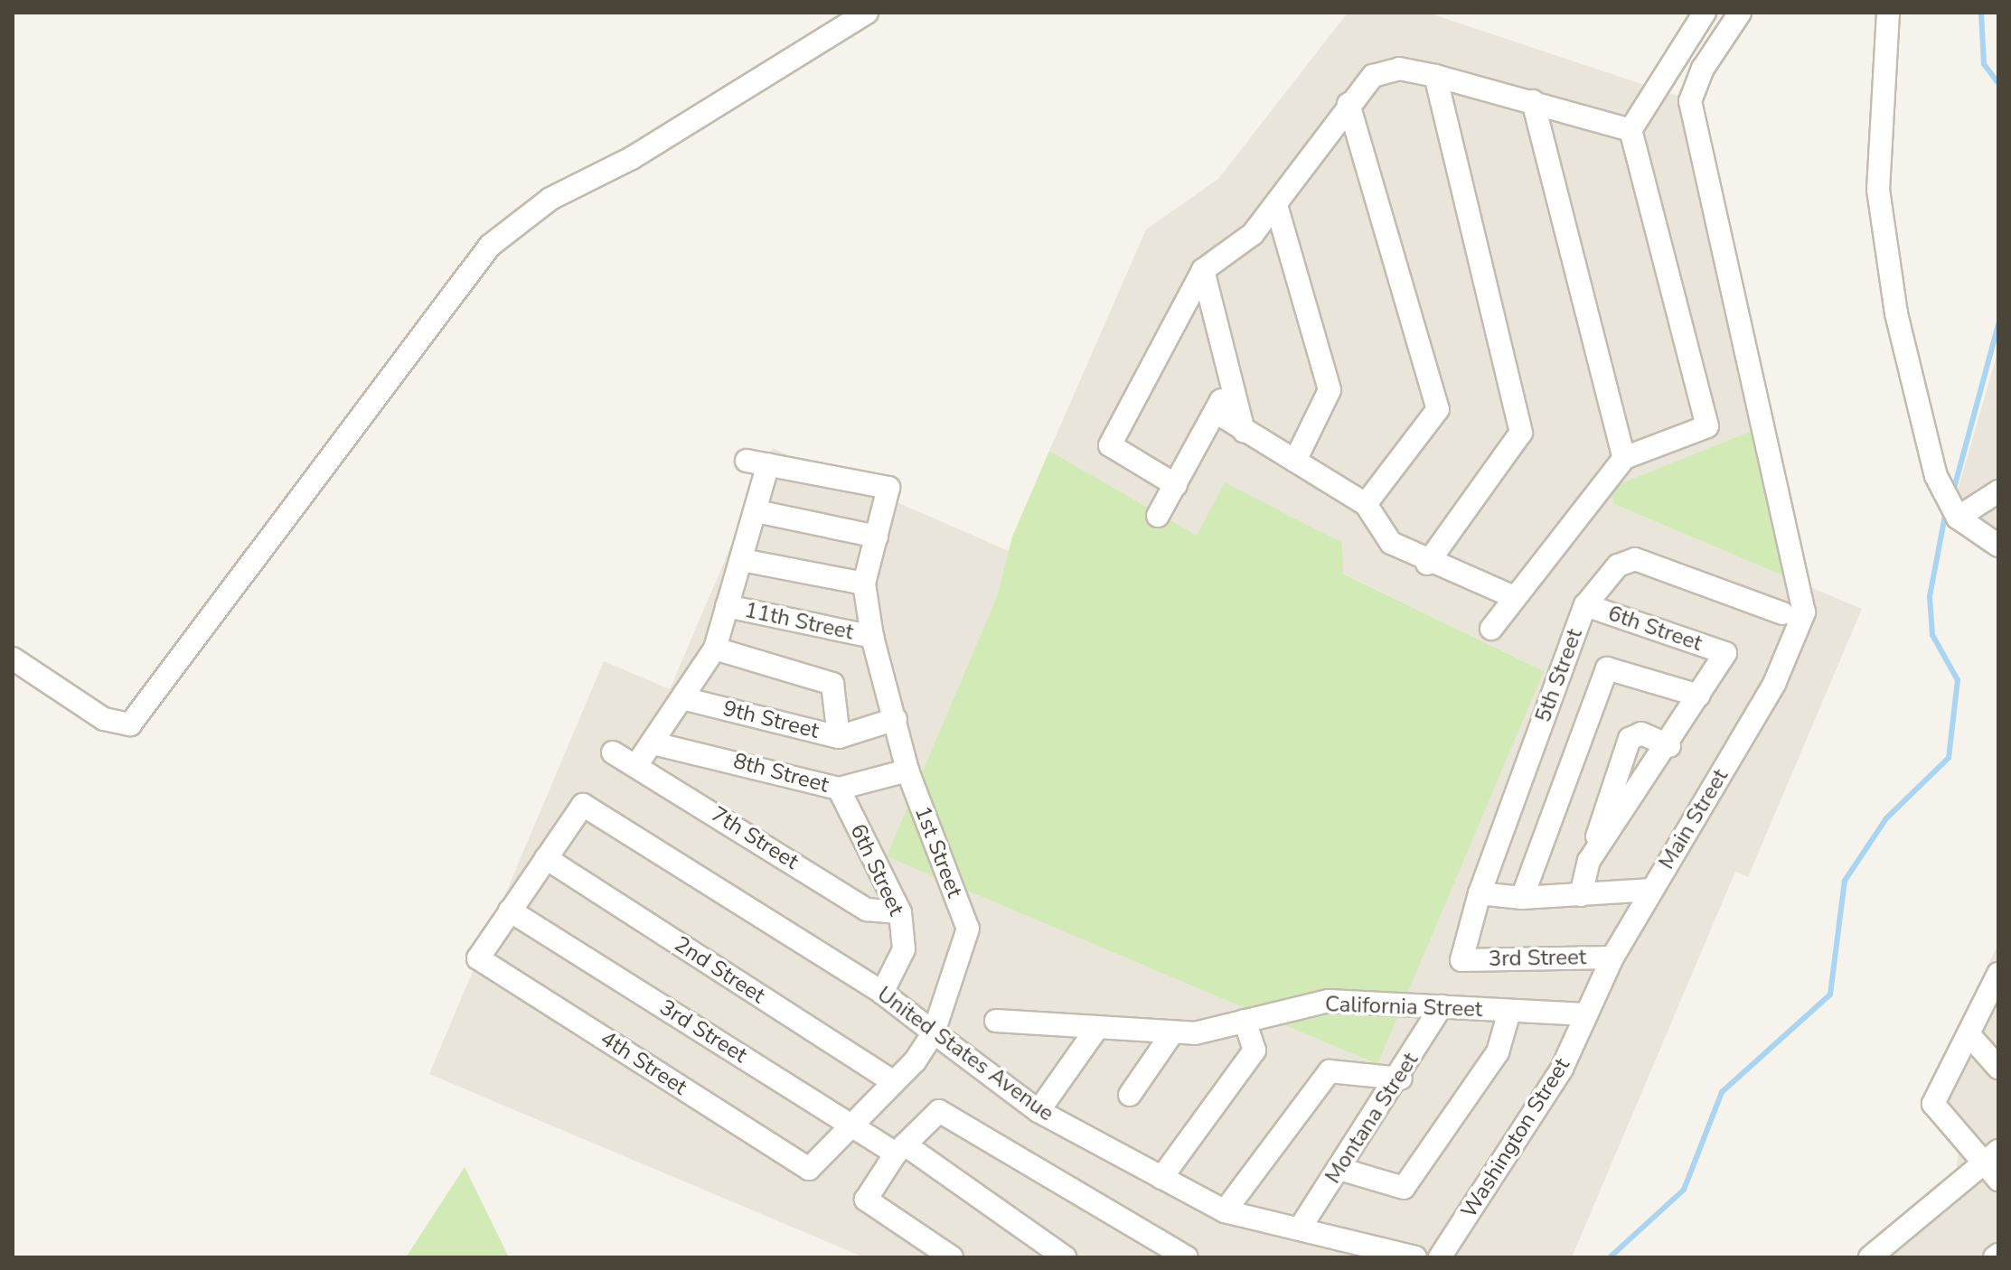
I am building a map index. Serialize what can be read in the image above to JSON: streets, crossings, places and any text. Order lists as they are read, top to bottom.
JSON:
{
  "streets": {
    "street": [
      "11th Street",
      "6th Street",
      "5th Street",
      "9th Street",
      "8th Street",
      "Main Street",
      "7th Street",
      "1st Street",
      "3rd Street",
      "2nd Street",
      "California Street",
      "United States Avenue",
      "4th Street",
      "Montana Street",
      "Washington Street"
    ]
  },
  "crossings": [
    ["11th Street", "1st Street"],
    ["6th Street", "5th Street"],
    ["6th Street", "8th Street"],
    ["6th Street", "7th Street"],
    ["6th Street", "United States Avenue"],
    ["5th Street", "Main Street"],
    ["5th Street", "3rd Street"],
    ["9th Street", "1st Street"],
    ["8th Street", "1st Street"],
    ["Main Street", "3rd Street"],
    ["Main Street", "California Street"],
    ["Main Street", "Washington Street"],
    ["1st Street", "3rd Street"],
    ["1st Street", "2nd Street"],
    ["1st Street", "United States Avenue"],
    ["1st Street", "4th Street"],
    ["3rd Street", "4th Street"],
    ["2nd Street", "United States Avenue"],
    ["California Street", "Montana Street"],
    ["California Street", "Washington Street"],
    ["United States Avenue", "Montana Street"]
  ]
}
